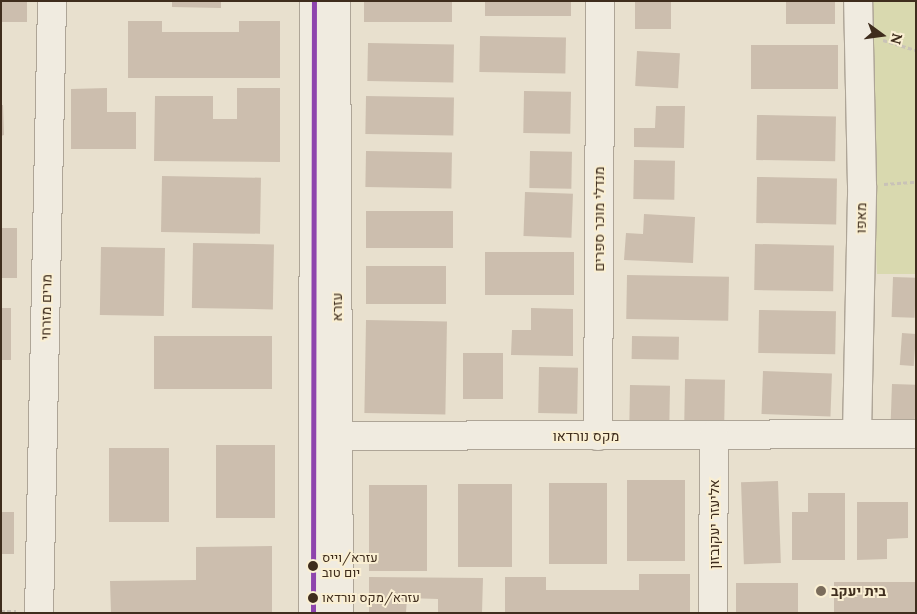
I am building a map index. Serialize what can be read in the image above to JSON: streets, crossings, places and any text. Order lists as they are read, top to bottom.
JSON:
{
  "streets": {
    "street": [
      "מאפו",
      "מנדלי מוכר ספרים",
      "מרים מזרחי",
      "עזרא",
      "מקס נורדאו",
      "אליעזר יעקובזון"
    ]
  },
  "crossings": [
    ["מאפו", "מקס נורדאו"],
    ["מנדלי מוכר ספרים", "מקס נורדאו"],
    ["עזרא", "מקס נורדאו"],
    ["מקס נורדאו", "אליעזר יעקובזון"]
  ],
  "places": ["עזרא/וייס יום טוב", "בית יעקב", "עזרא/מקס נורדאו"],
  "north": "right"
}
